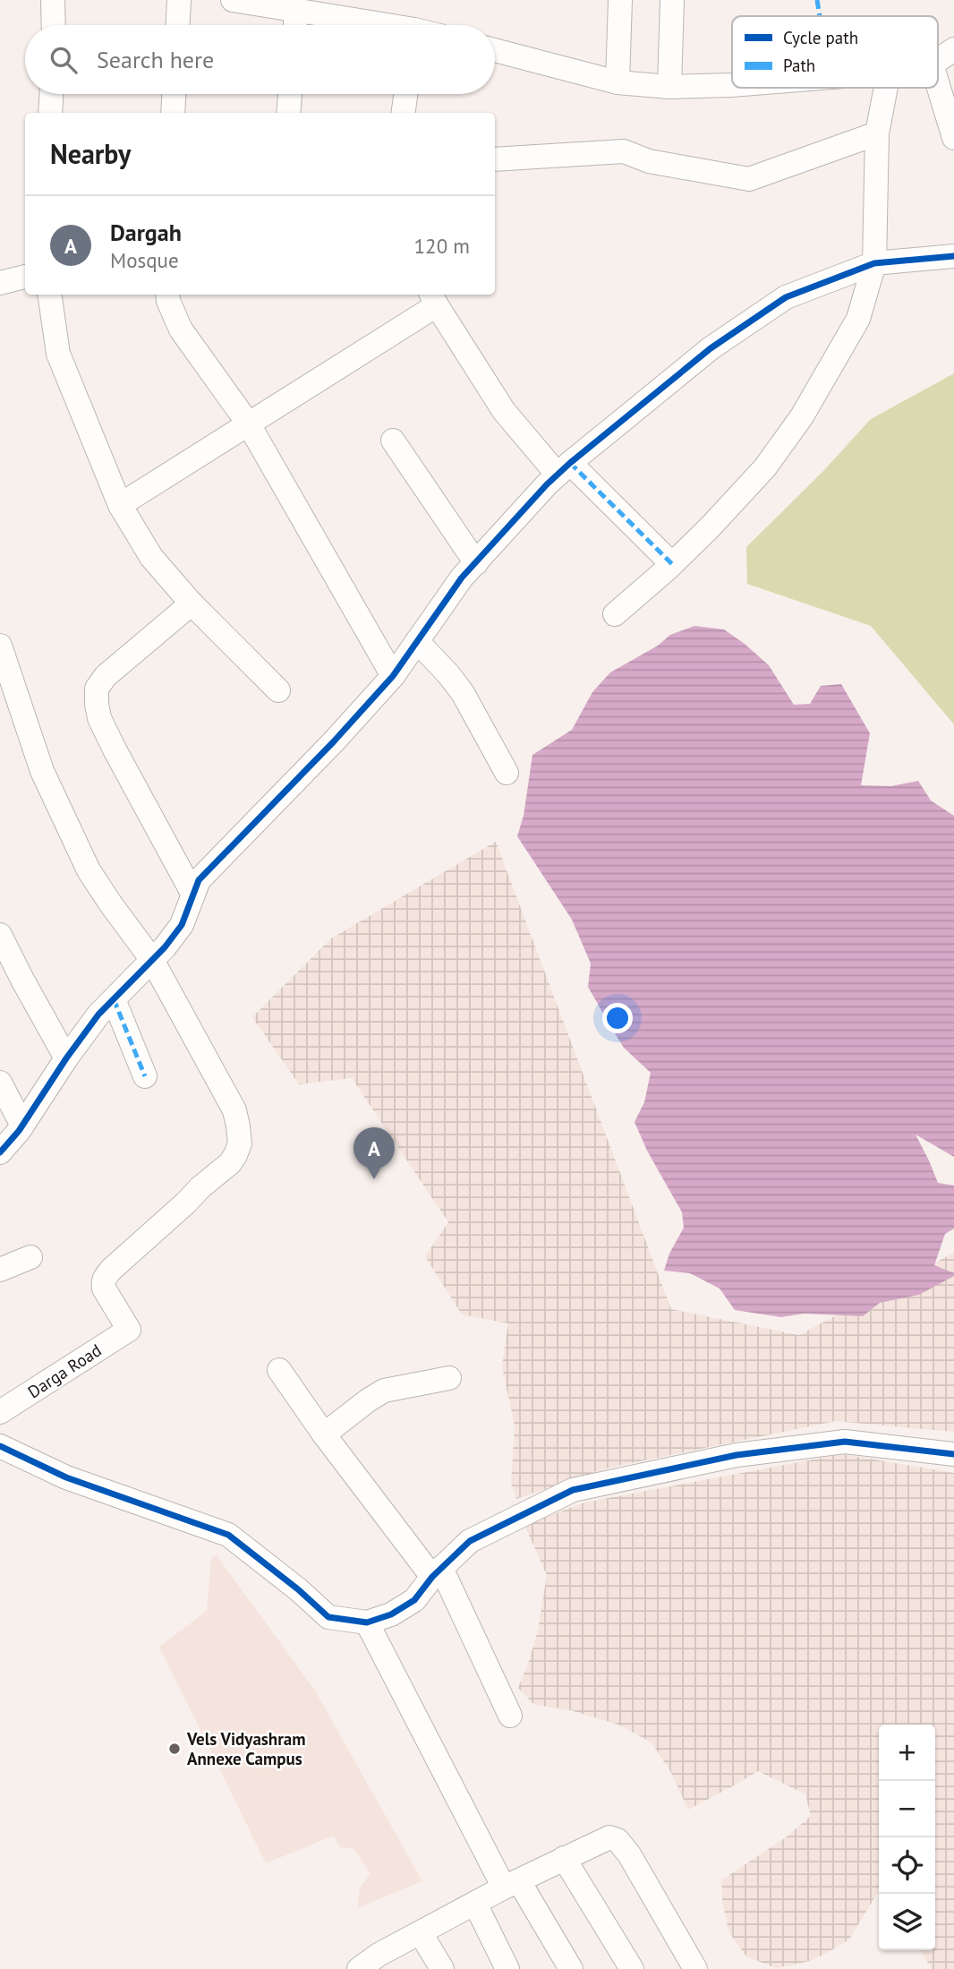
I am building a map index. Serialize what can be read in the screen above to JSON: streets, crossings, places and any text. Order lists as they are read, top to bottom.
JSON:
{
  "streets": {
    "street": ["Darga Road"]
  },
  "places": ["Vels Vidyashram Annexe Campus"],
  "legend": ["Cycle path", "Path"],
  "page": {
    "search": "Search here",
    "heading": "Nearby",
    "list": [
      {
        "mark": "A",
        "name": "Dargah",
        "note": "Mosque",
        "value": "120 m"
      }
    ],
    "pins": "A",
    "map_buttons": ["+", "−"]
  }
}
